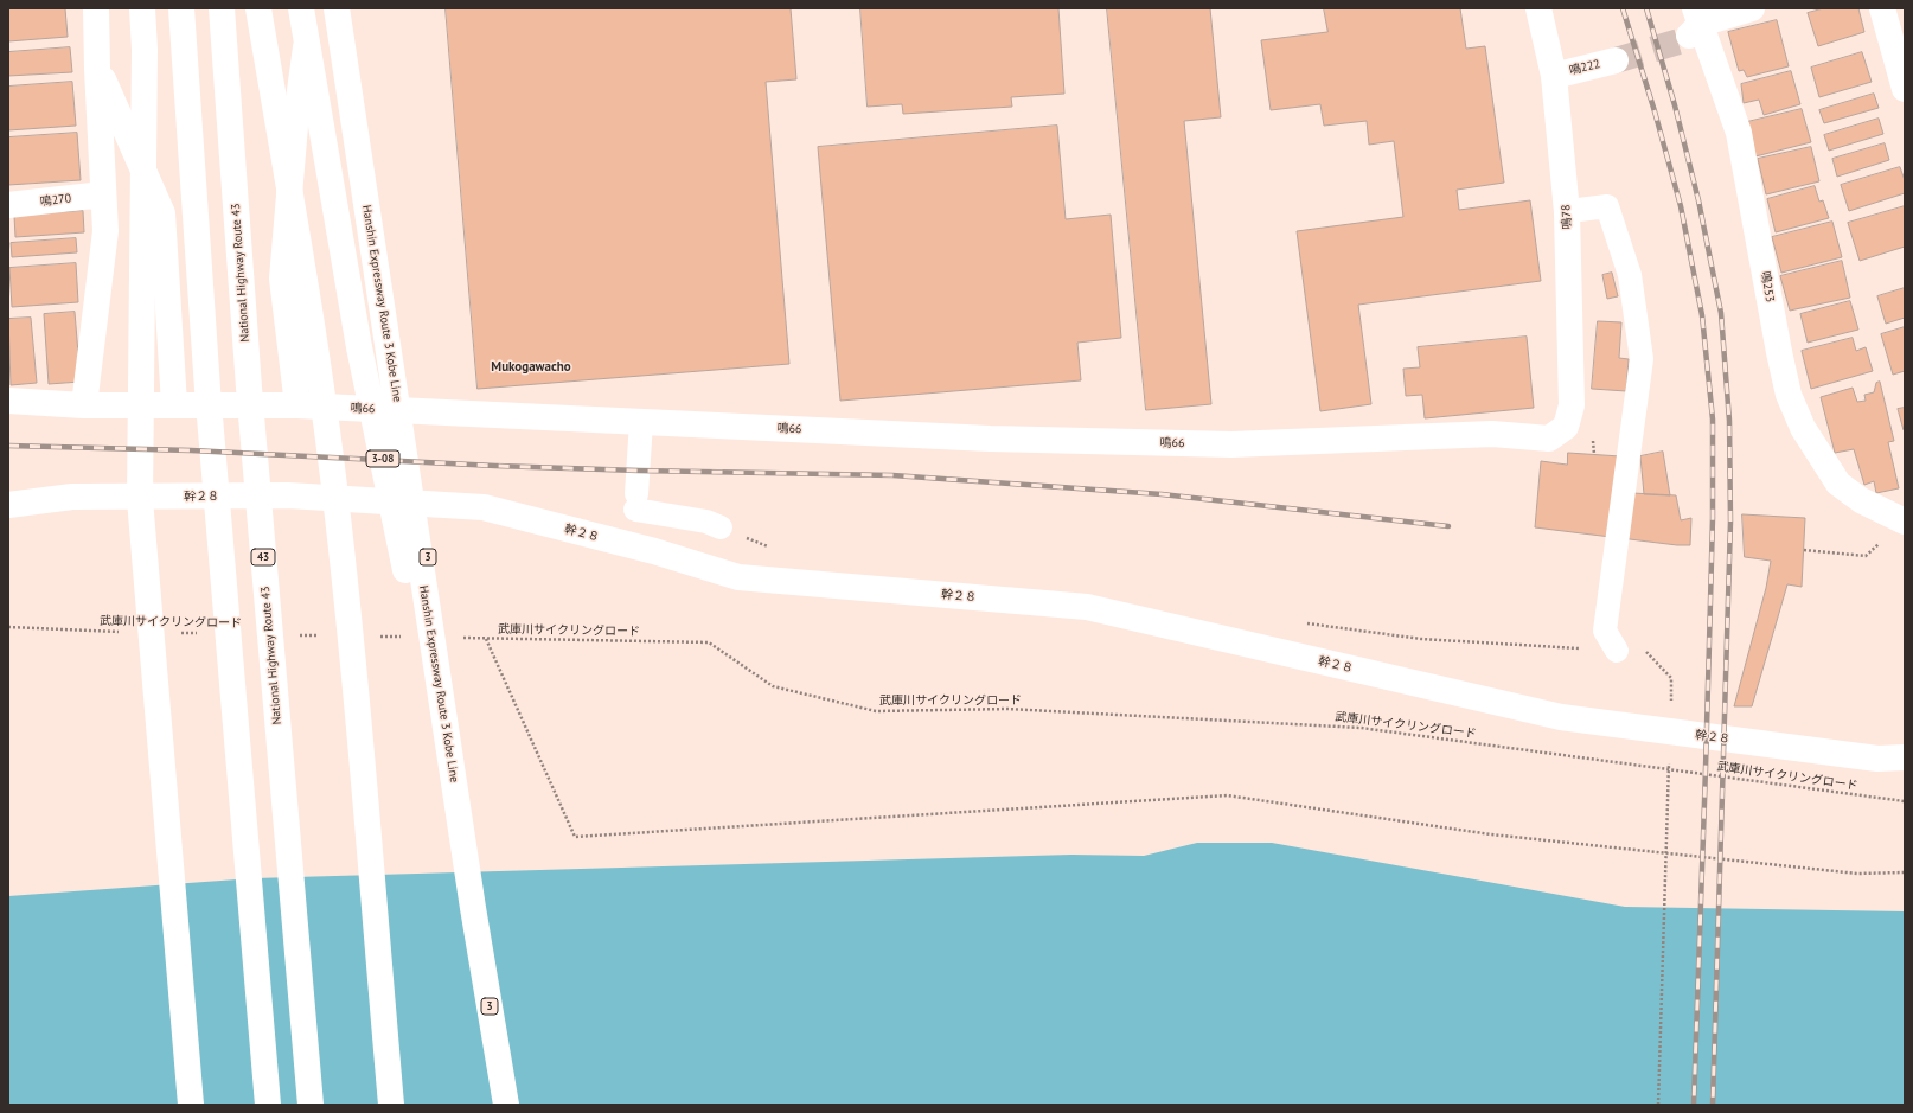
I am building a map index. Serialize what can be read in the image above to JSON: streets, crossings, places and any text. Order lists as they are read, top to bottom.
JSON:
{
  "streets": {
    "main road": [
      "鳴222",
      "鳴270",
      "鳴78",
      "National Highway Route 43",
      "鳴253",
      "Hanshin Expressway Route 3 Kobe Line",
      "鳴66",
      "3-08",
      "幹２８",
      "43",
      "3"
    ],
    "path": ["武庫川サイクリングロード"]
  },
  "crossings": [
    ["鳴222", "鳴78"],
    ["鳴78", "鳴66"],
    ["Hanshin Expressway Route 3 Kobe Line", "3-08"]
  ],
  "districts": ["Mukogawacho"]
}
